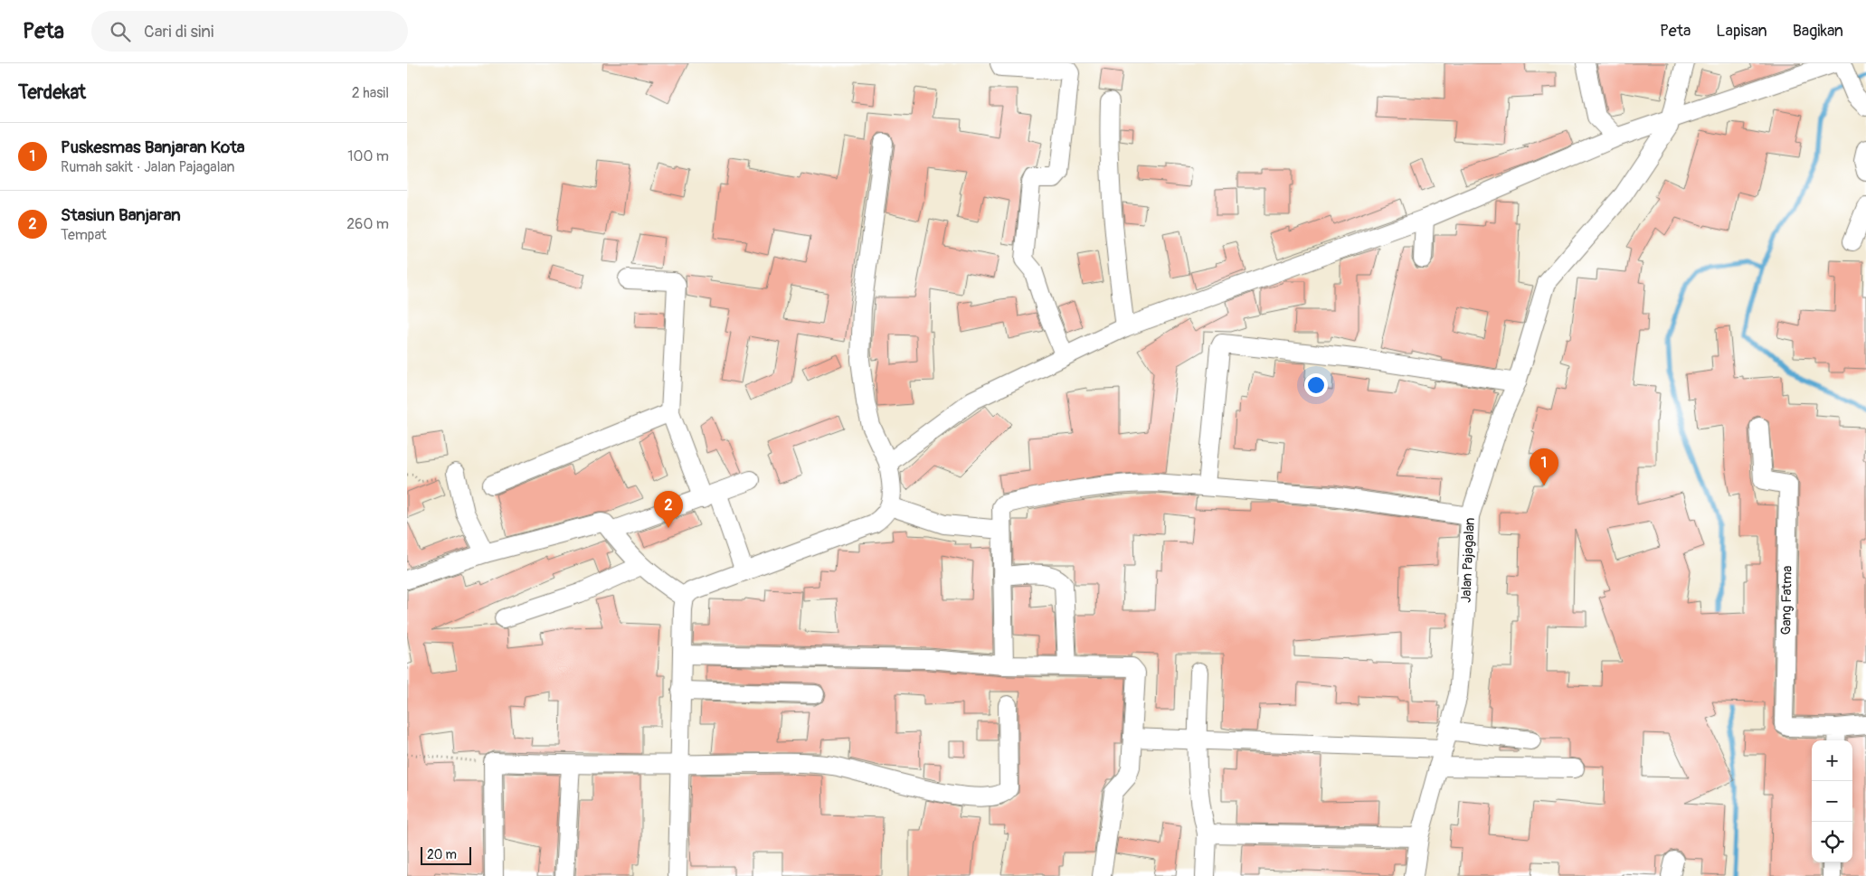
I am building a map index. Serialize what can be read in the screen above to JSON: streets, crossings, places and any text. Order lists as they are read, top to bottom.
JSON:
{
  "streets": {
    "street": ["Jalan Pajagalan", "Gang Fatma"]
  },
  "scale_bar": "20 m",
  "page": {
    "header": "Peta",
    "search": "Cari di sini",
    "nav": ["Peta", "Lapisan", "Bagikan"],
    "heading": ["Terdekat", "2 hasil"],
    "list": [
      {
        "mark": "1",
        "name": "Puskesmas Banjaran Kota",
        "note": "Rumah sakit · Jalan Pajagalan",
        "value": "100 m"
      },
      {
        "mark": "2",
        "name": "Stasiun Banjaran",
        "note": "Tempat",
        "value": "260 m"
      }
    ],
    "pins": ["1", "2"],
    "map_buttons": ["+", "−"],
    "scale": "20 m"
  }
}
